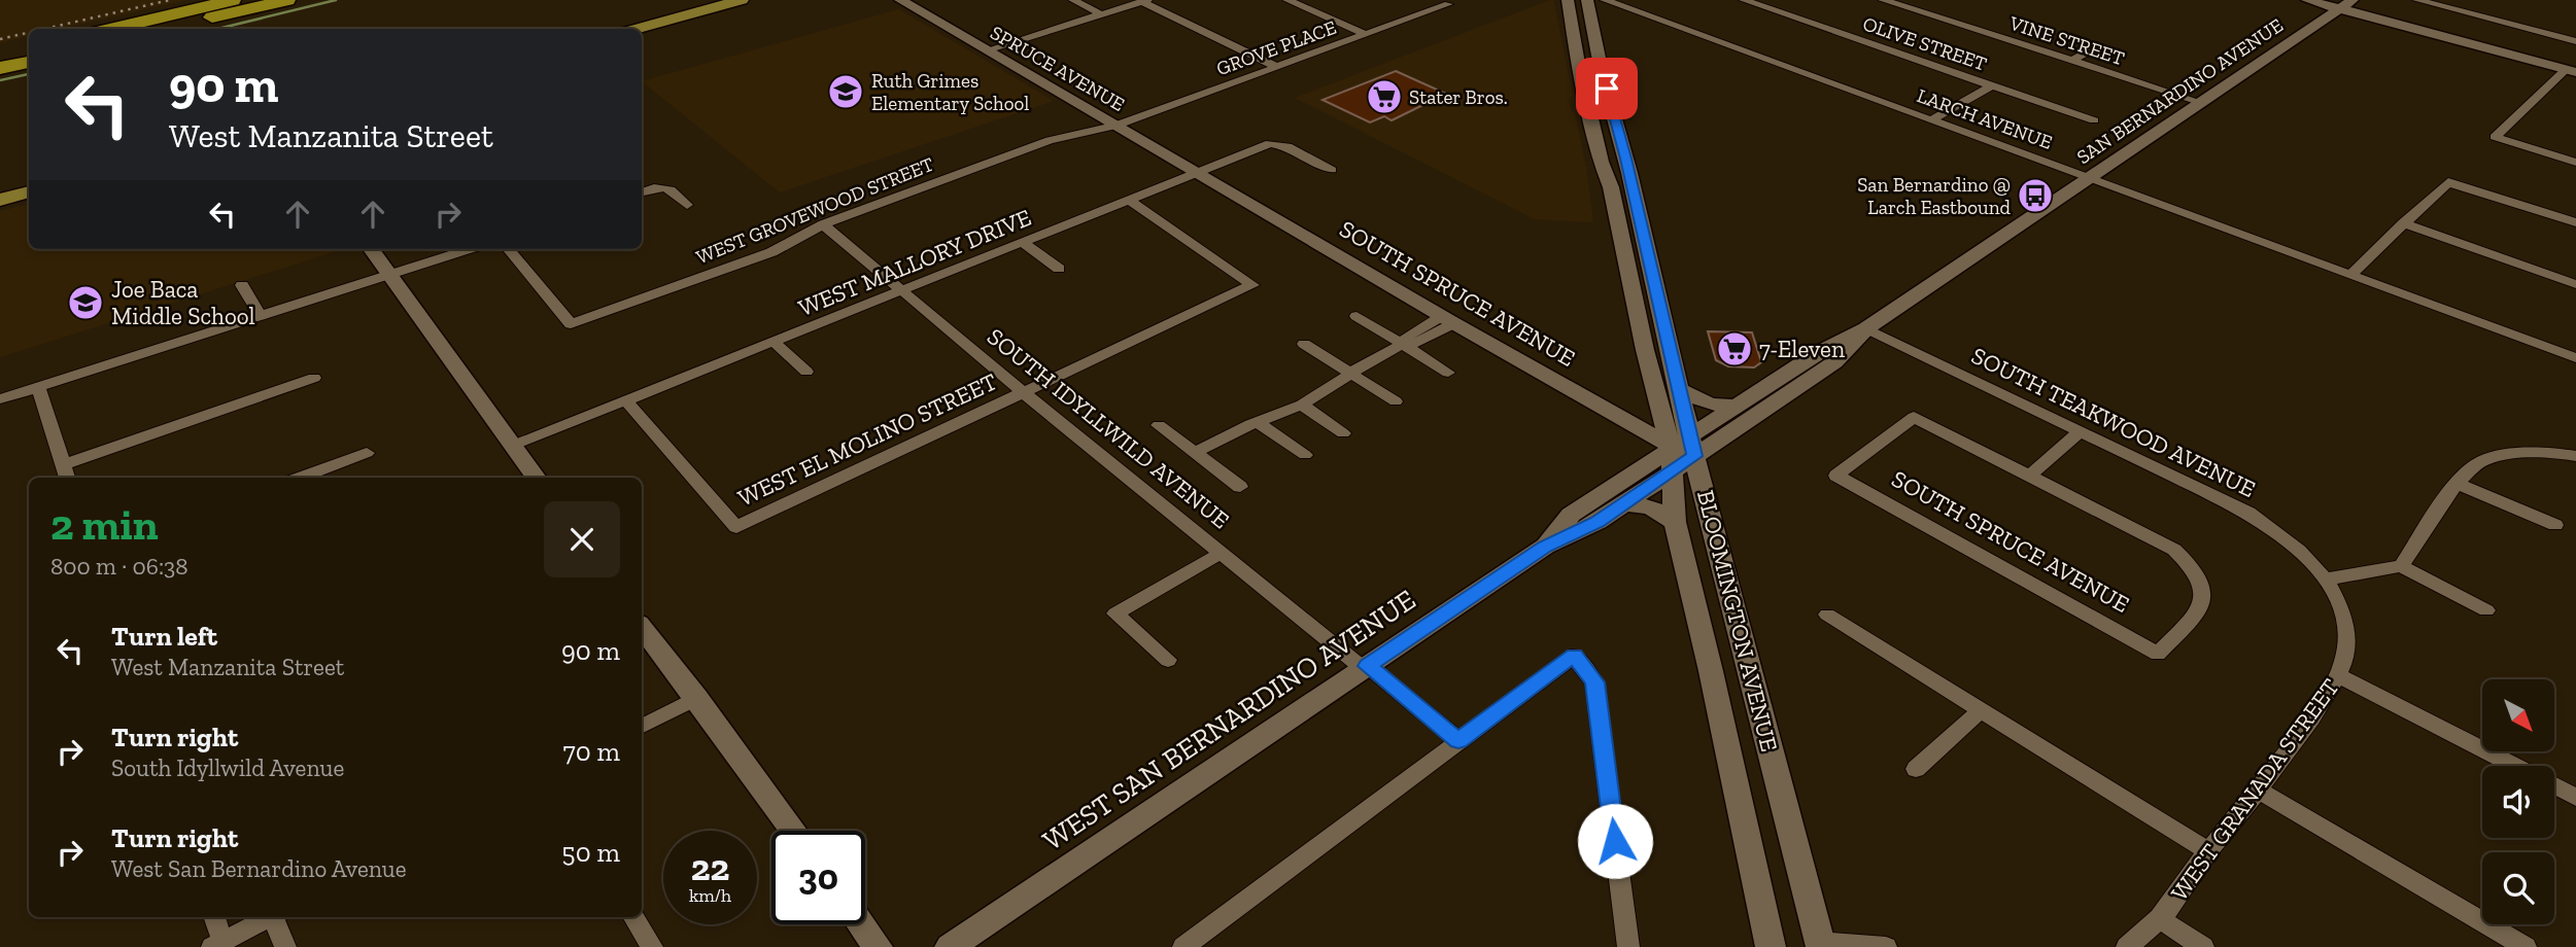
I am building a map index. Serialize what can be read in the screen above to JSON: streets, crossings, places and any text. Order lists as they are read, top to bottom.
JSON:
{
  "streets": {
    "main road": [
      "SPRUCE AVENUE",
      "SAN BERNARDINO AVENUE",
      "SOUTH SPRUCE AVENUE",
      "BLOOMINGTON AVENUE",
      "WEST SAN BERNARDINO AVENUE"
    ],
    "street": [
      "VINE STREET",
      "OLIVE STREET",
      "GROVE PLACE",
      "LARCH AVENUE",
      "WEST GROVEWOOD STREET",
      "WEST MALLORY DRIVE",
      "SOUTH TEAKWOOD AVENUE",
      "SOUTH IDYLLWILD AVENUE",
      "WEST EL MOLINO STREET",
      "WEST GRANADA STREET"
    ]
  },
  "crossings": [
    ["VINE STREET", "SAN BERNARDINO AVENUE"],
    ["GROVE PLACE", "SPRUCE AVENUE"],
    ["GROVE PLACE", "WEST GROVEWOOD STREET"],
    ["SPRUCE AVENUE", "WEST GROVEWOOD STREET"],
    ["SPRUCE AVENUE", "WEST MALLORY DRIVE"],
    ["SPRUCE AVENUE", "SOUTH SPRUCE AVENUE"],
    ["SAN BERNARDINO AVENUE", "LARCH AVENUE"],
    ["SAN BERNARDINO AVENUE", "WEST SAN BERNARDINO AVENUE"],
    ["WEST GROVEWOOD STREET", "SOUTH IDYLLWILD AVENUE"],
    ["WEST MALLORY DRIVE", "SOUTH SPRUCE AVENUE"],
    ["WEST MALLORY DRIVE", "SOUTH IDYLLWILD AVENUE"],
    ["WEST MALLORY DRIVE", "WEST EL MOLINO STREET"],
    ["SOUTH SPRUCE AVENUE", "BLOOMINGTON AVENUE"],
    ["SOUTH SPRUCE AVENUE", "WEST SAN BERNARDINO AVENUE"],
    ["SOUTH TEAKWOOD AVENUE", "WEST SAN BERNARDINO AVENUE"],
    ["SOUTH TEAKWOOD AVENUE", "WEST GRANADA STREET"],
    ["SOUTH IDYLLWILD AVENUE", "WEST EL MOLINO STREET"],
    ["SOUTH IDYLLWILD AVENUE", "WEST SAN BERNARDINO AVENUE"],
    ["BLOOMINGTON AVENUE", "WEST SAN BERNARDINO AVENUE"]
  ],
  "places": {
    "school or university": ["Ruth Grimes Elementary School", "Joe Baca Middle School"],
    "supermarket": ["Stater Bros.", "7-Eleven"],
    "bus stop": ["San Bernardino @ Larch Eastbound"]
  },
  "north": "bottom right",
  "page": {
    "turn": ["90 m", "West Manzanita Street"],
    "heading": ["2 min", "800 m · 06:38"],
    "list": [
      {
        "name": "Turn left",
        "note": "West Manzanita Street",
        "value": "90 m"
      },
      {
        "name": "Turn right",
        "note": "South Idyllwild Avenue",
        "value": "70 m"
      },
      {
        "name": "Turn right",
        "note": "West San Bernardino Avenue",
        "value": "50 m"
      }
    ],
    "speed": "22 km/h",
    "limit": "30"
  }
}
